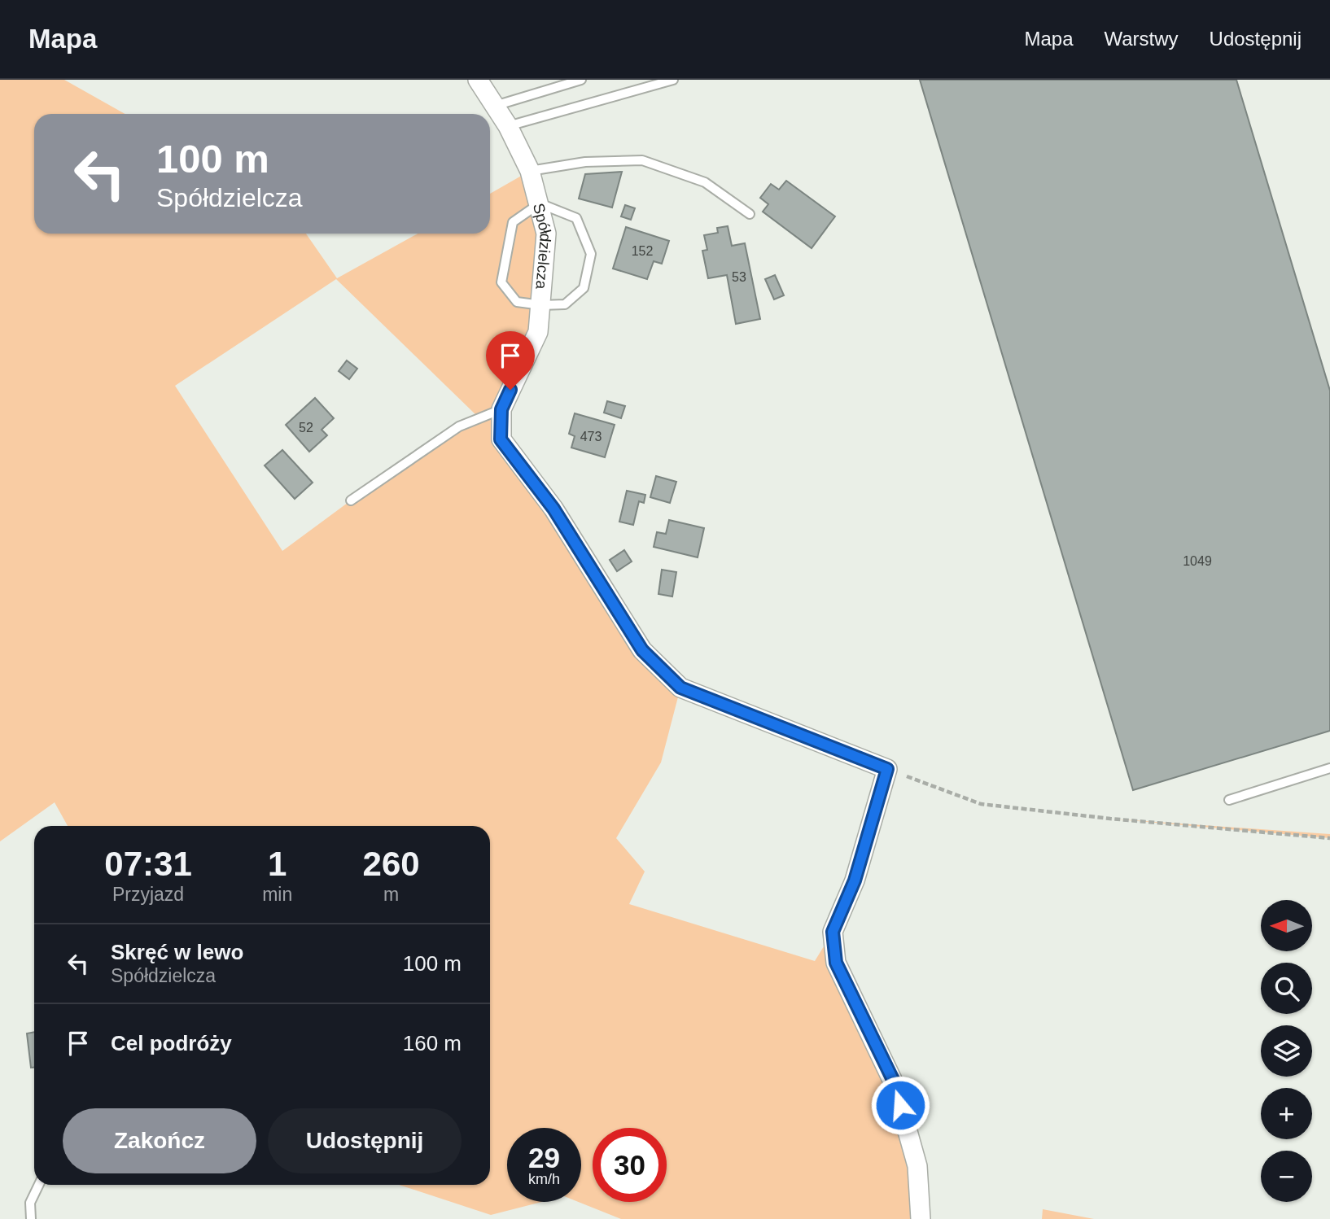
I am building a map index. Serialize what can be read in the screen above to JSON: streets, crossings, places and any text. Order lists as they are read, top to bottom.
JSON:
{
  "streets": {
    "street": ["Spółdzielcza"]
  },
  "house_numbers": [
    "152",
    "53",
    "52",
    "473",
    "1049"
  ],
  "north": "left",
  "page": {
    "header": "Mapa",
    "nav": ["Mapa", "Warstwy", "Udostępnij"],
    "turn": ["100 m", "Spółdzielcza"],
    "eta": [
      "07:31",
      "Przyjazd",
      "1",
      "min",
      "260",
      "m"
    ],
    "map_buttons": ["+", "−"],
    "list": [
      {
        "name": "Skręć w lewo",
        "note": "Spółdzielcza",
        "value": "100 m"
      },
      {
        "name": "Cel podróży",
        "value": "160 m"
      }
    ],
    "buttons": ["Zakończ", "Udostępnij"],
    "speed": "29 km/h",
    "limit": "30"
  }
}
